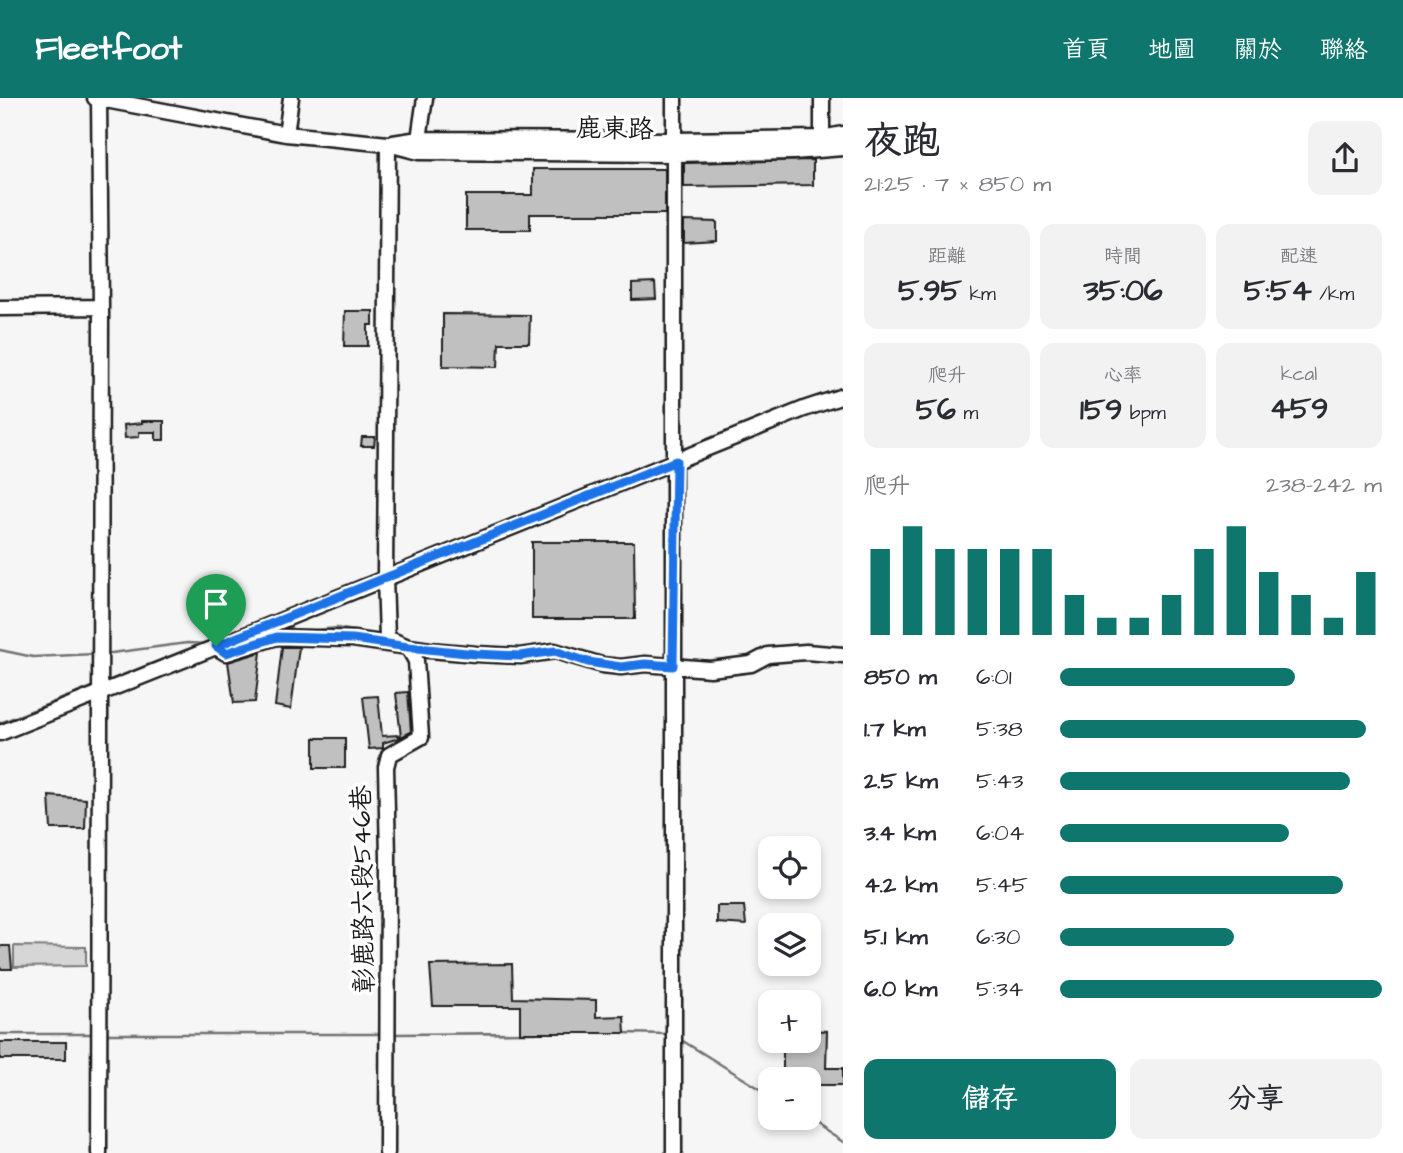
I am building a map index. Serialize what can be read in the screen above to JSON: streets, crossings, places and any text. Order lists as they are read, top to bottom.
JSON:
{
  "streets": {
    "street": ["鹿東路", "彰鹿路六段546巷"]
  },
  "page": {
    "header": "Fleetfoot",
    "nav": [
      "首頁",
      "地圖",
      "關於",
      "聯絡"
    ],
    "heading": ["夜跑", "21:25 · 7 × 850 m"],
    "stats": [
      ["距離", "5.95 km"],
      ["時間", "35:06"],
      ["配速", "5:54 /km"],
      ["爬升", "56 m"],
      ["心率", "159 bpm"],
      ["kcal", "459"]
    ],
    "chart": ["爬升", "238–242 m"],
    "list": [
      {
        "name": "850 m",
        "note": "6:01"
      },
      {
        "name": "1.7 km",
        "note": "5:38"
      },
      {
        "name": "2.5 km",
        "note": "5:43"
      },
      {
        "name": "3.4 km",
        "note": "6:04"
      },
      {
        "name": "4.2 km",
        "note": "5:45"
      },
      {
        "name": "5.1 km",
        "note": "6:30"
      },
      {
        "name": "6.0 km",
        "note": "5:34"
      }
    ],
    "map_buttons": ["+", "−"],
    "buttons": ["儲存", "分享"]
  }
}
